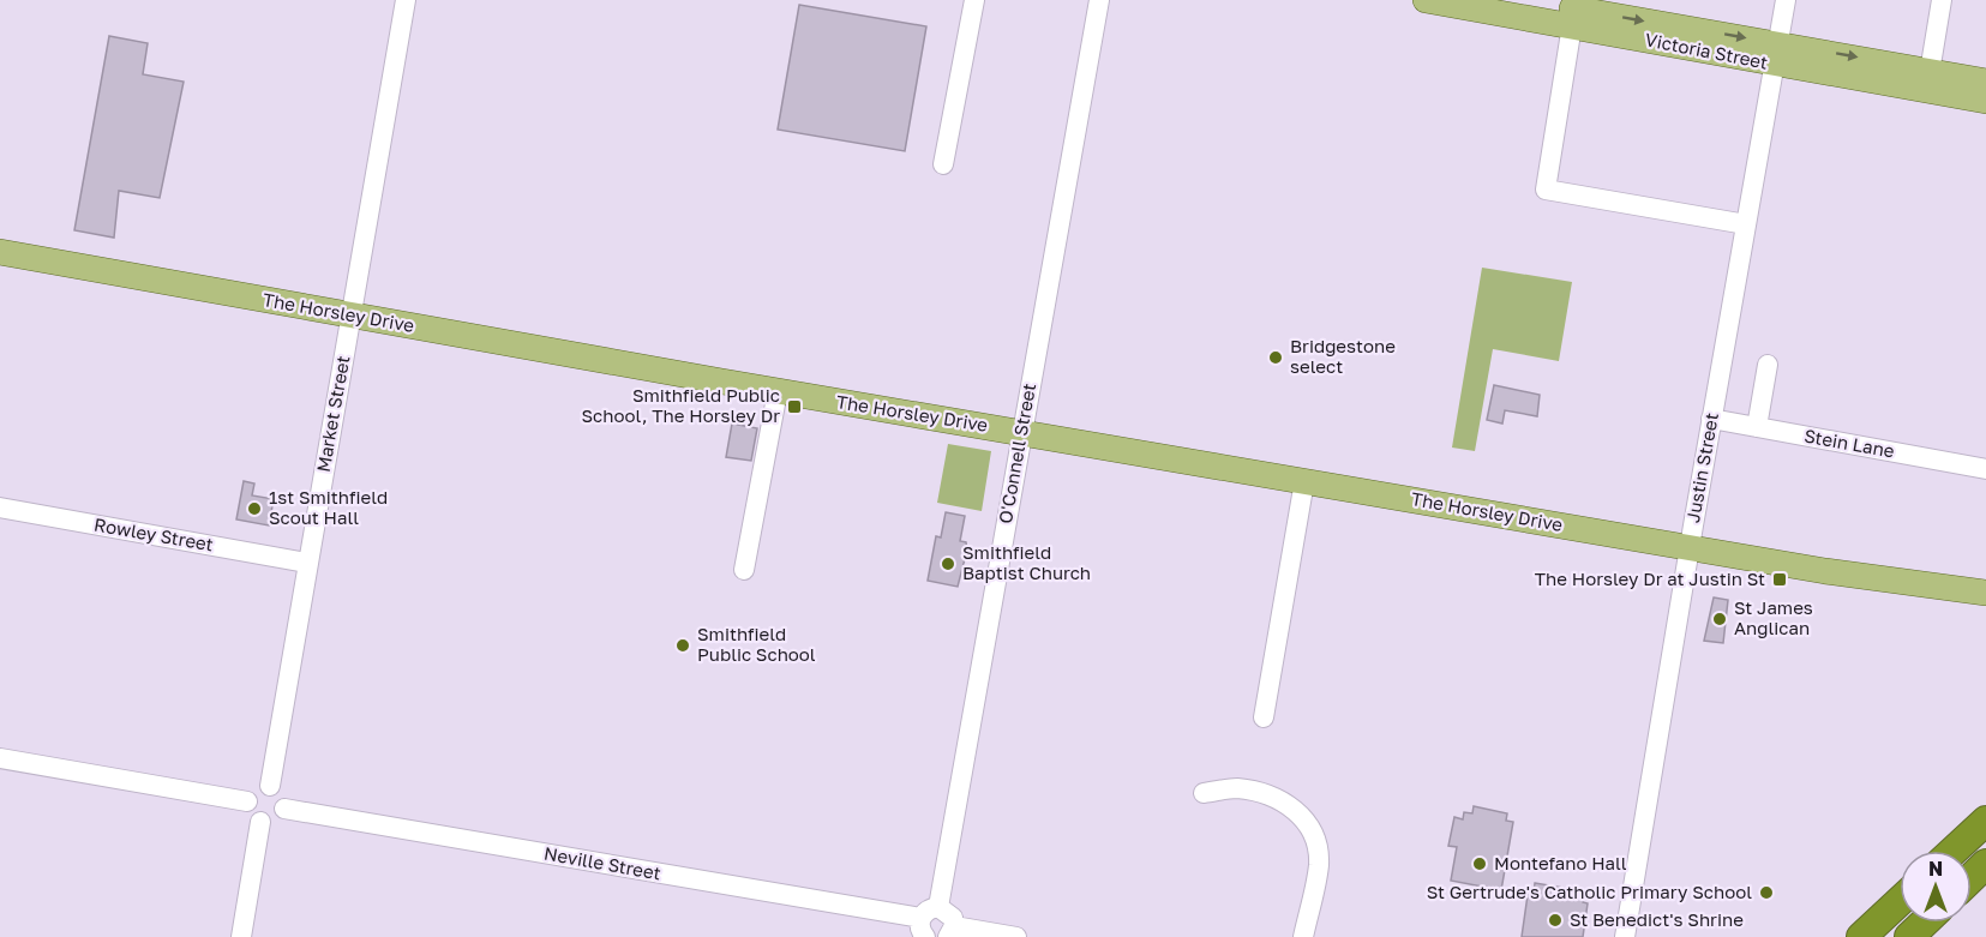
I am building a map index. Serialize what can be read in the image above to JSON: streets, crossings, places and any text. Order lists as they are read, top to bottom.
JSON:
{
  "streets": {
    "main road": ["Victoria Street", "The Horsley Drive"],
    "street": [
      "Market Street",
      "Stein Lane",
      "O'Connell Street",
      "Justin Street",
      "Rowley Street",
      "Neville Street"
    ]
  },
  "crossings": [
    ["Victoria Street", "Justin Street"],
    ["The Horsley Drive", "Market Street"],
    ["The Horsley Drive", "O'Connell Street"],
    ["The Horsley Drive", "Justin Street"],
    ["Market Street", "Rowley Street"],
    ["Market Street", "Neville Street"],
    ["Stein Lane", "Justin Street"]
  ],
  "places": {
    "other": [
      "Bridgestone select",
      "1st Smithfield Scout Hall",
      "Smithfield Baptist Church",
      "St James Anglican",
      "Smithfield Public School",
      "Montefano Hall",
      "St Gertrude's Catholic Primary School",
      "St Benedict's Shrine"
    ],
    "transit": ["Smithfield Public School, The Horsley Dr", "The Horsley Dr at Justin St"]
  },
  "north": "top"
}
